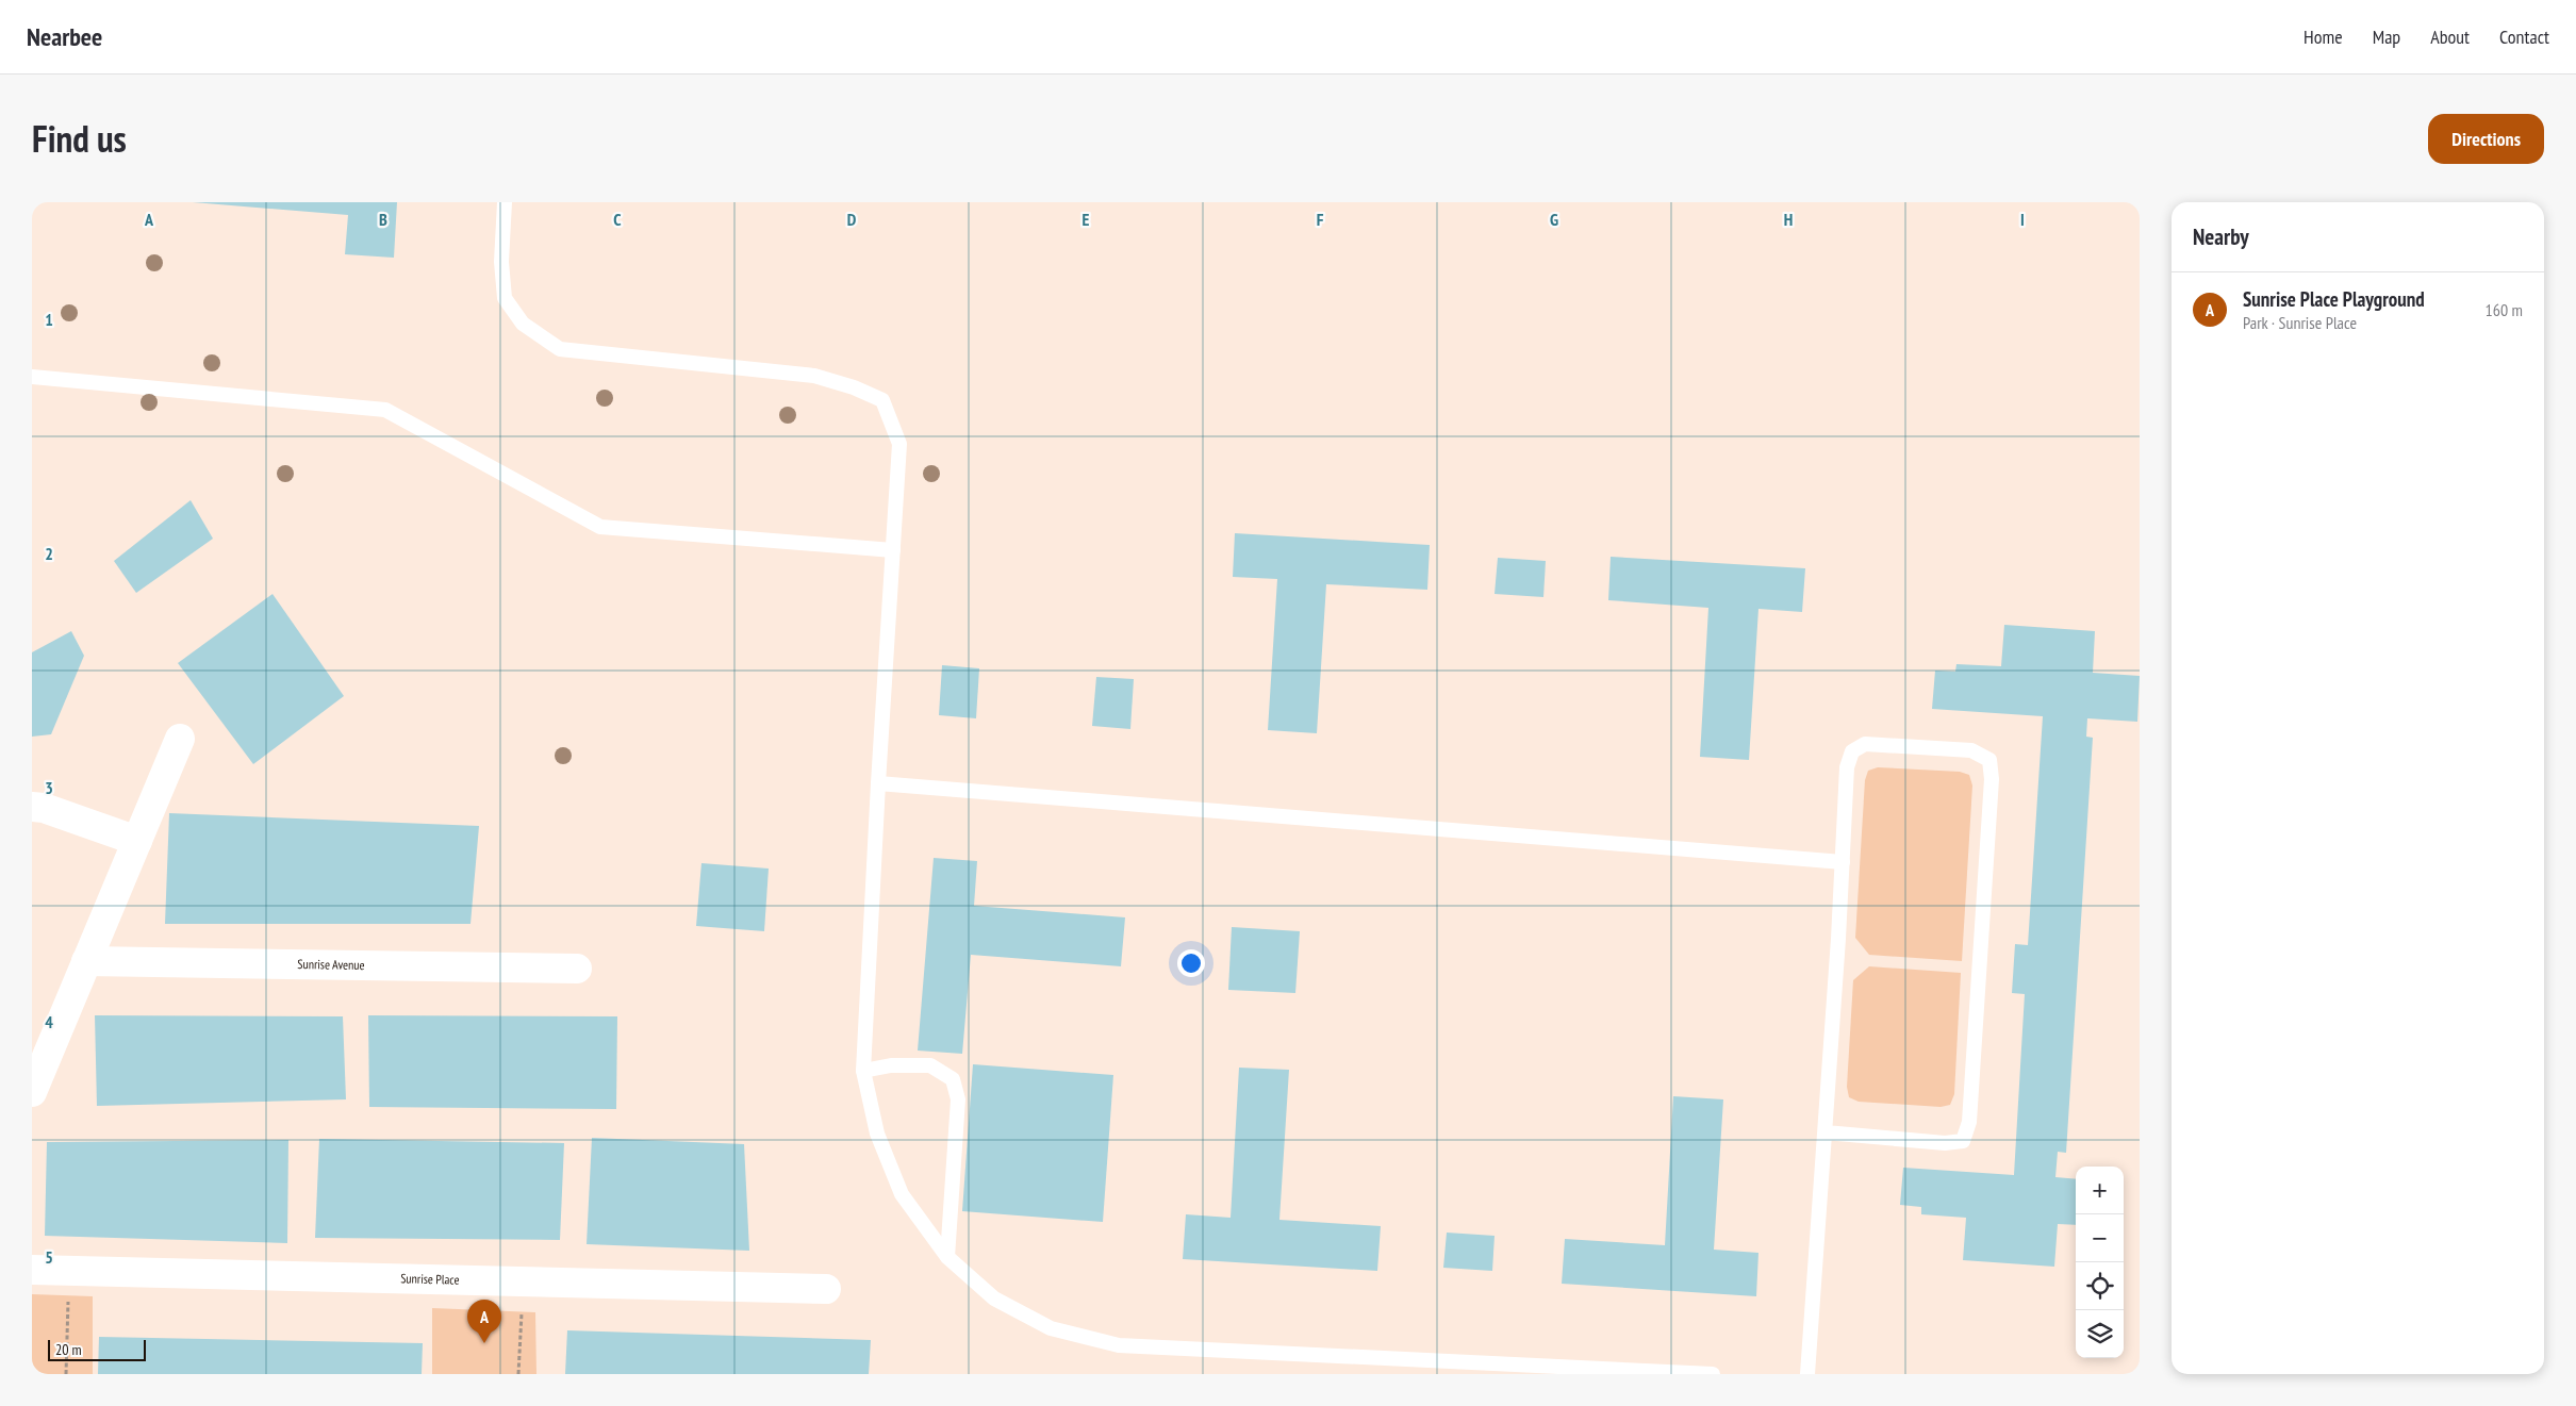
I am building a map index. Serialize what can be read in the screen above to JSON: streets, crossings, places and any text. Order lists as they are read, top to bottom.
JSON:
{
  "streets": {
    "street": ["Sunrise Avenue", "Sunrise Place"]
  },
  "scale_bar": "20 m",
  "page": {
    "header": "Nearbee",
    "nav": [
      "Home",
      "Map",
      "About",
      "Contact"
    ],
    "title": "Find us",
    "buttons": "Directions",
    "heading": "Nearby",
    "list": [
      {
        "mark": "A",
        "name": "Sunrise Place Playground",
        "note": "Park · Sunrise Place",
        "value": "160 m"
      }
    ],
    "map_buttons": ["+", "−"],
    "pins": "A",
    "scale": "20 m"
  },
  "grid": {
    "columns": [
      "A",
      "B",
      "C",
      "D",
      "E",
      "F",
      "G",
      "H",
      "I"
    ],
    "rows": [
      "1",
      "2",
      "3",
      "4",
      "5"
    ]
  }
}
